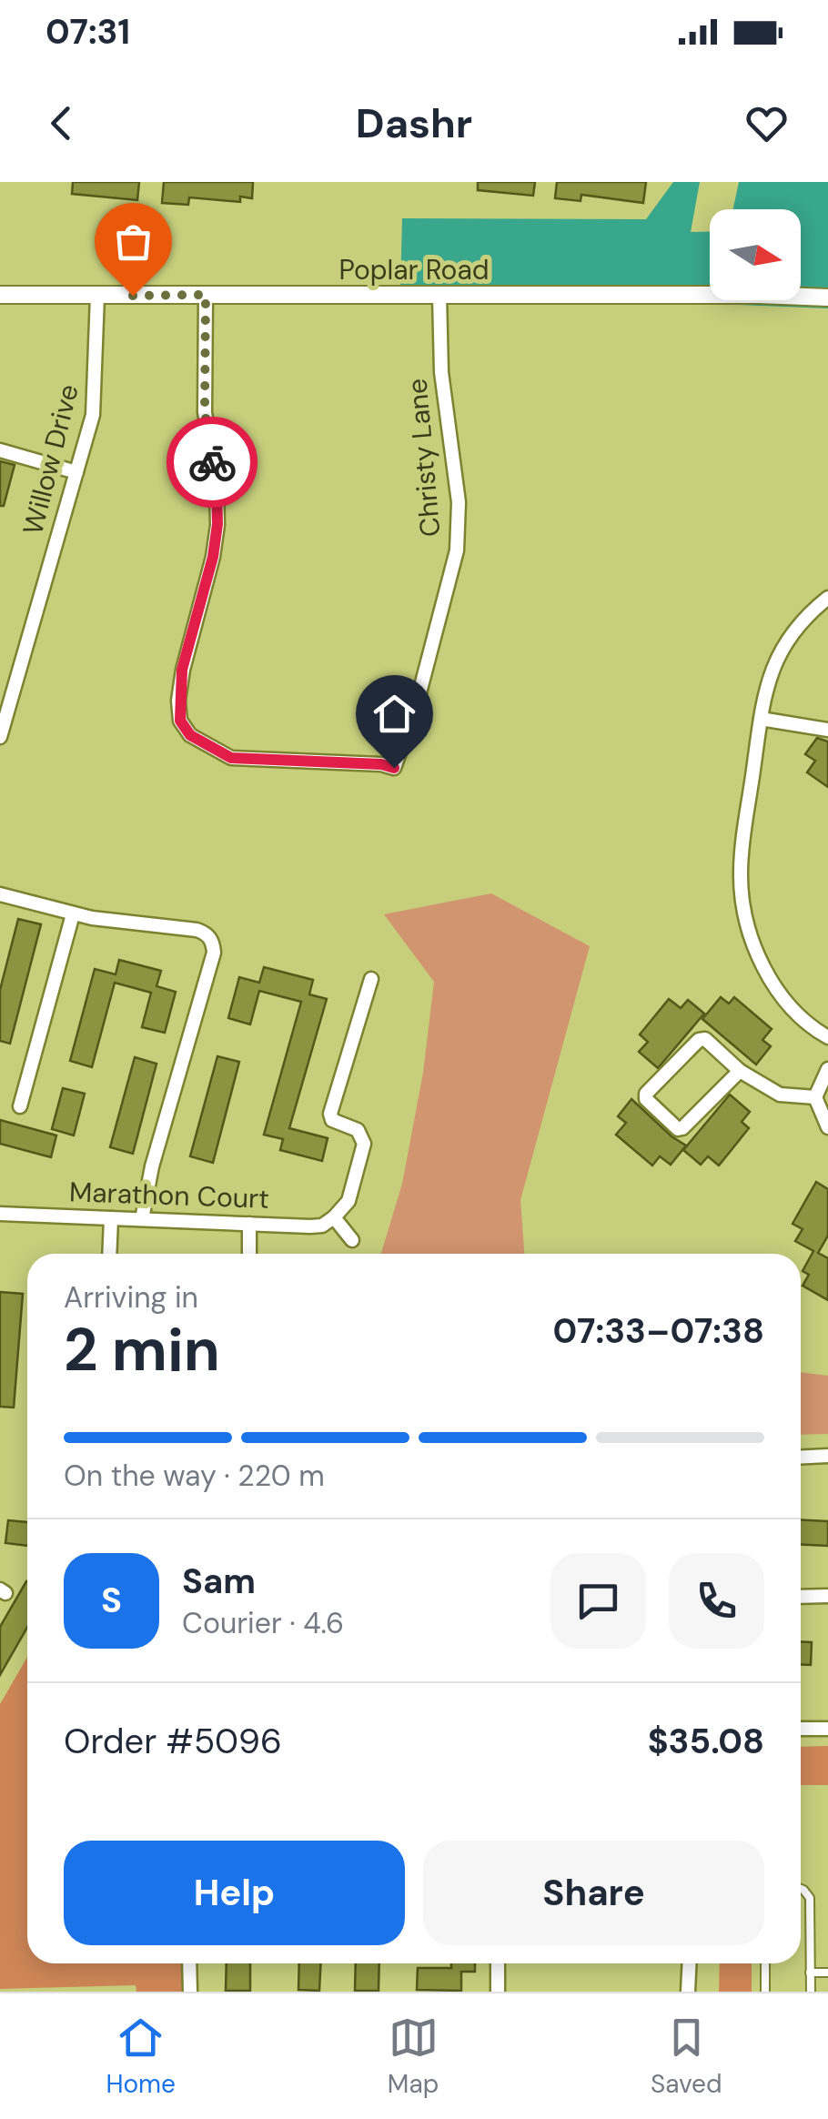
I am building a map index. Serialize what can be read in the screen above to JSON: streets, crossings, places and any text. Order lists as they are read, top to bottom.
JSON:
{
  "streets": {
    "street": [
      "Poplar Road",
      "Christy Lane",
      "Willow Drive",
      "Marathon Court"
    ]
  },
  "crossings": [
    ["Poplar Road", "Christy Lane"],
    ["Poplar Road", "Willow Drive"]
  ],
  "north": "right",
  "page": {
    "status": "07:31",
    "header": "Dashr",
    "heading": ["2 min", "Arriving in", "07:33–07:38"],
    "panel": [
      "Sam",
      "Courier · 4.6",
      "Order #5096",
      "$35.08"
    ],
    "bar": "On the way · 220 m",
    "round": "S",
    "buttons": ["Help", "Share"],
    "tabs": ["Home", "Map", "Saved"]
  }
}
